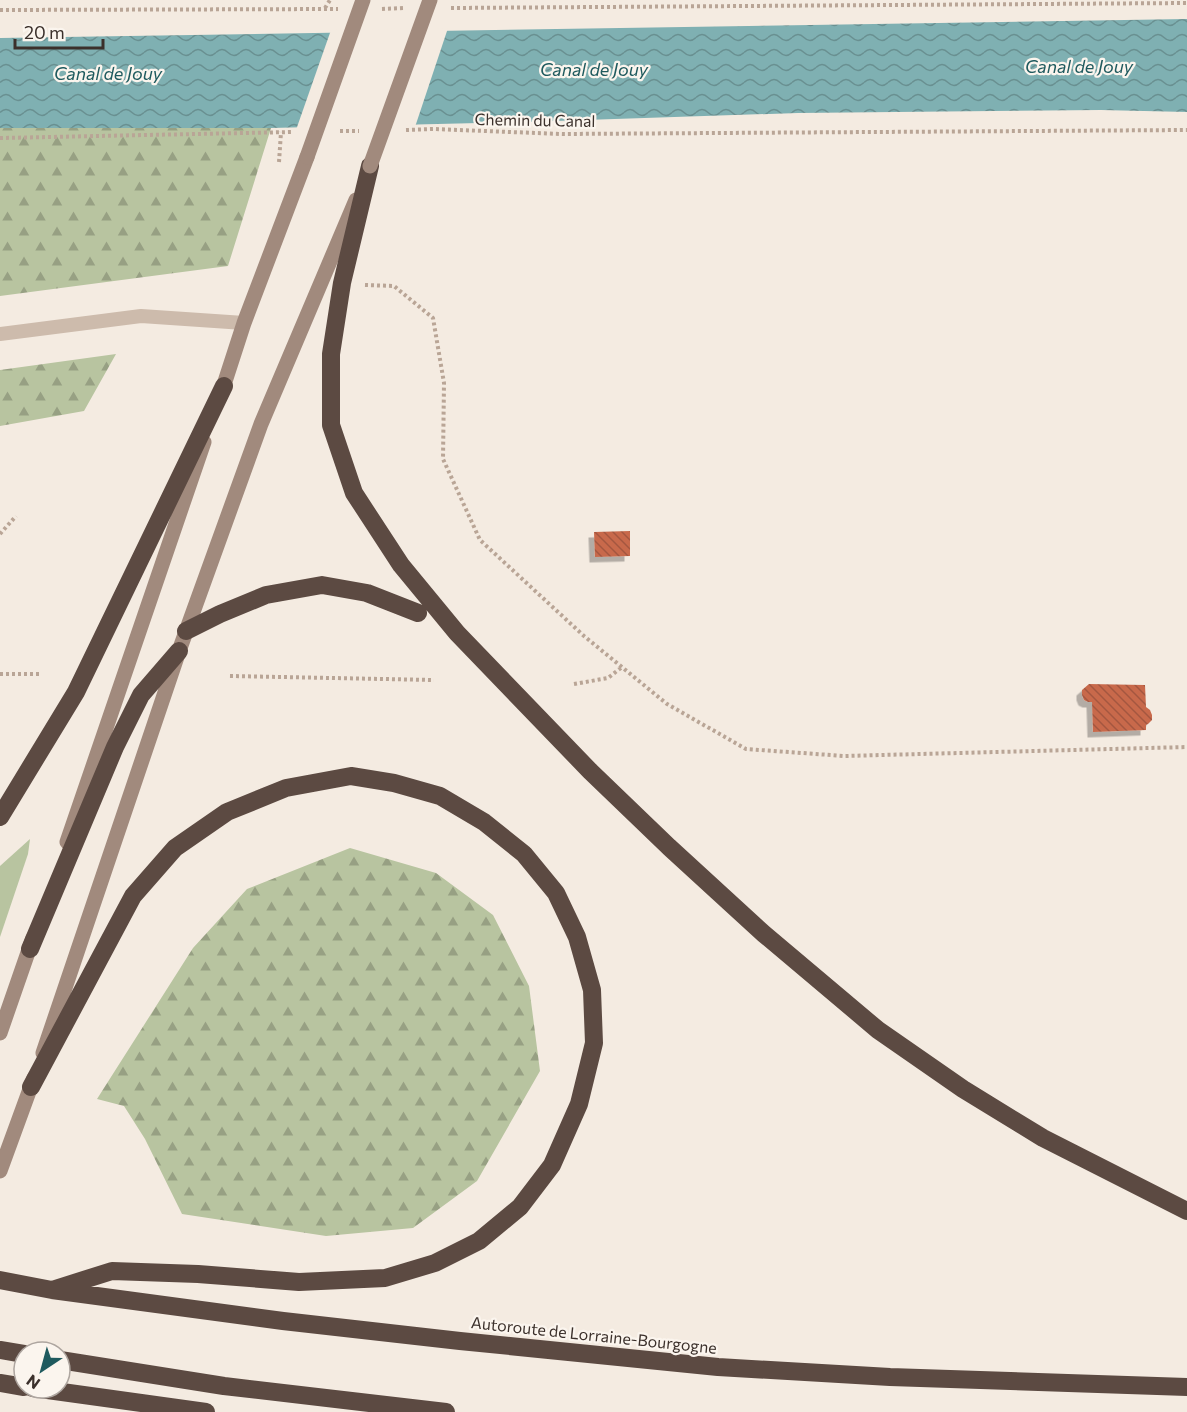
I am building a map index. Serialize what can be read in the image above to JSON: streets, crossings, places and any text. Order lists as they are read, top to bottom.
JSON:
{
  "streets": {
    "highway": ["Autoroute de Lorraine-Bourgogne"],
    "path": ["Chemin du Canal"]
  },
  "water": ["Canal de Jouy"],
  "scale_bar": "20 m",
  "north": "bottom left"
}
